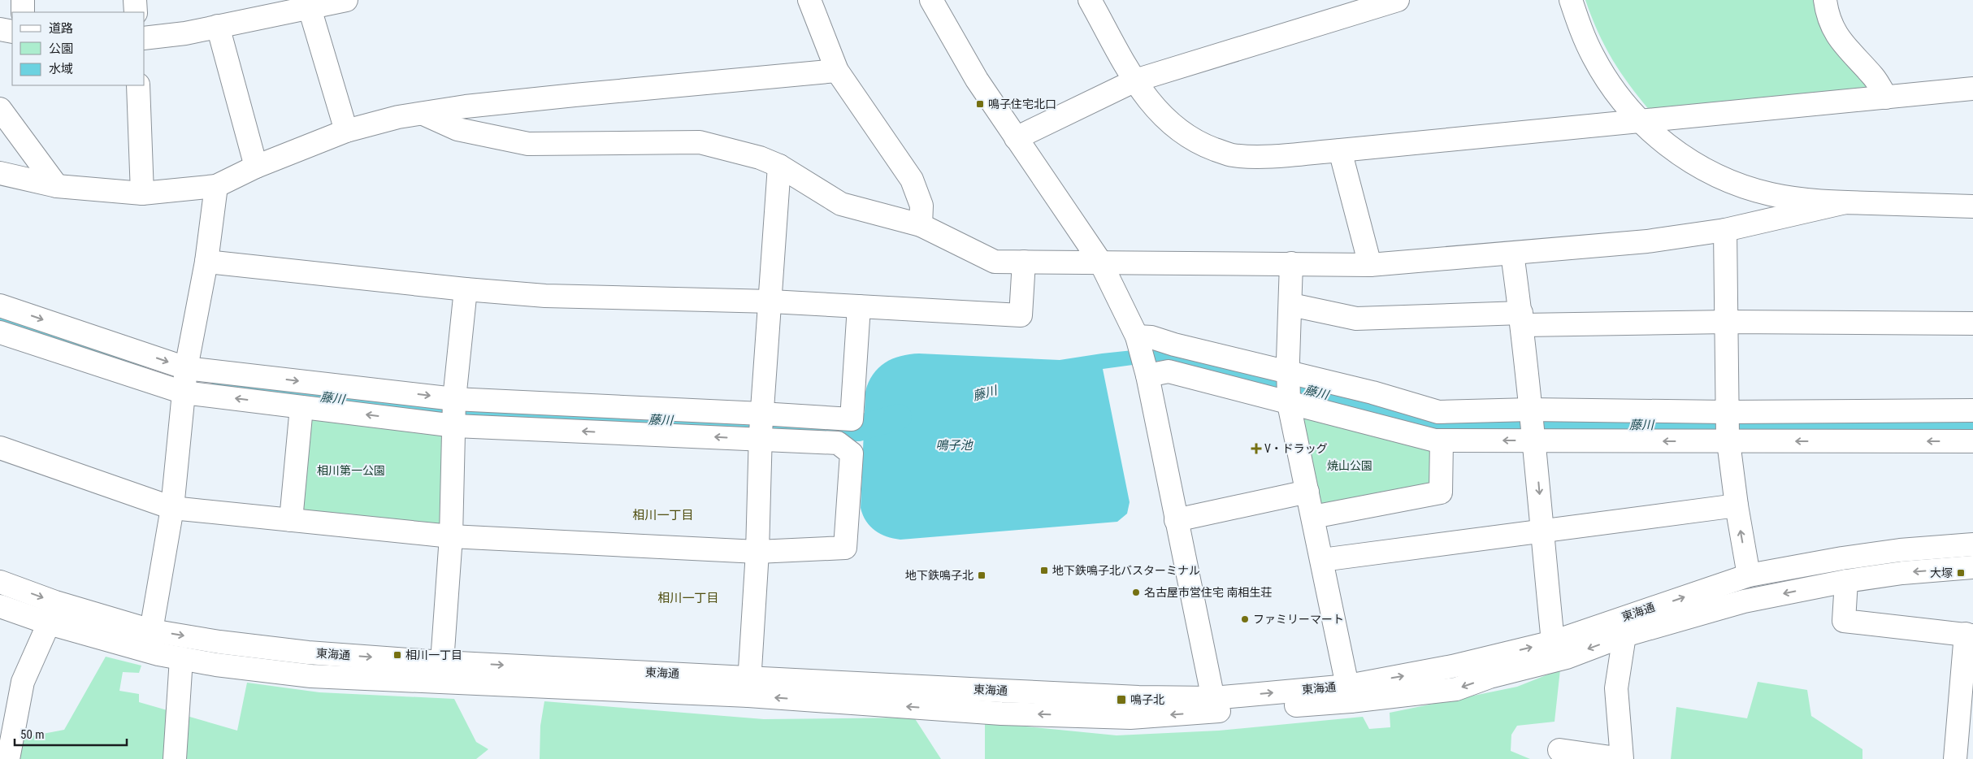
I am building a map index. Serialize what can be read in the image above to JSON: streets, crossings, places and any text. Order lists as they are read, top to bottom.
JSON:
{
  "streets": {
    "street": ["東海通"]
  },
  "districts": ["相川一丁目", "相川一丁目"],
  "water": ["藤川", "鳴子池"],
  "parks": ["焼山公園", "相川第一公園"],
  "places": {
    "transit": [
      "鳴子住宅北口",
      "地下鉄鳴子北バスターミナル",
      "大塚",
      "地下鉄鳴子北",
      "相川一丁目",
      "鳴子北"
    ],
    "health": ["V・ドラッグ"],
    "other": ["名古屋市営住宅 南相生荘", "ファミリーマート"]
  },
  "legend": ["道路", "公園", "水域"],
  "scale_bar": "50 m"
}
